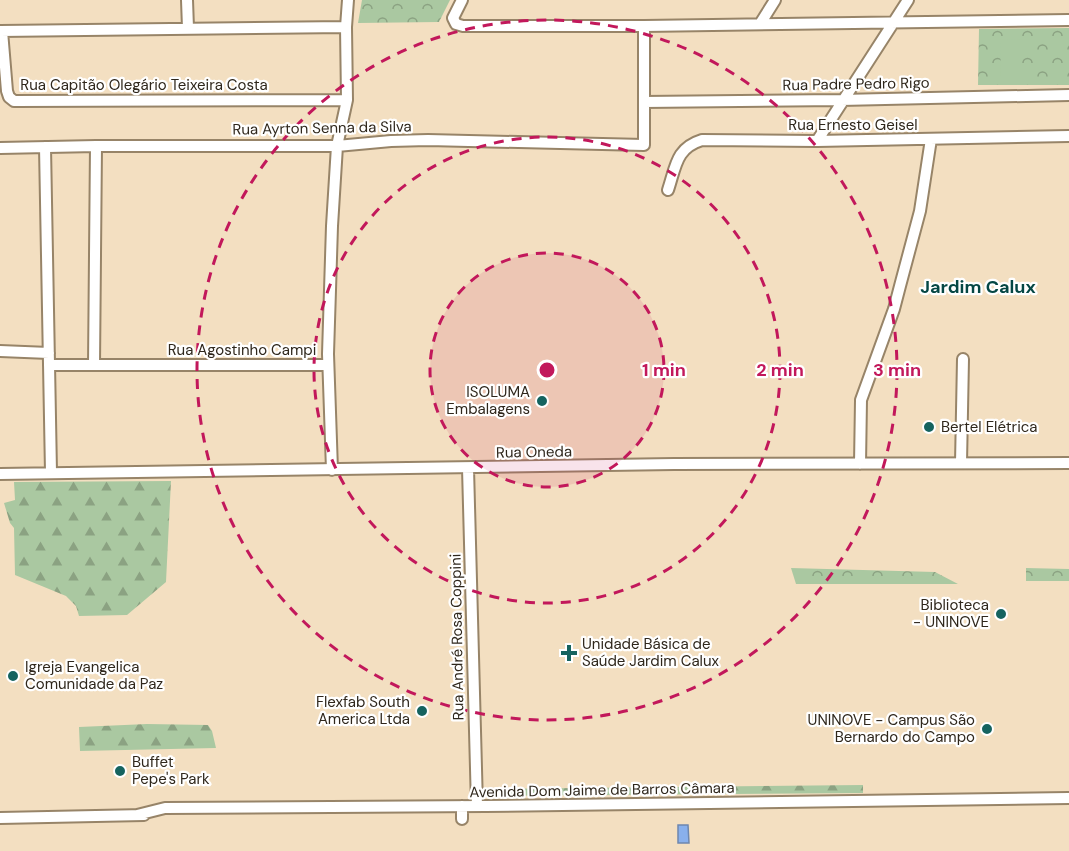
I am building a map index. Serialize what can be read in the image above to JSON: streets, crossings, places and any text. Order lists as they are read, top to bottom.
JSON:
{
  "streets": {
    "street": [
      "Rua Padre Pedro Rigo",
      "Rua Capitão Olegário Teixeira Costa",
      "Rua Ernesto Geisel",
      "Rua Ayrton Senna da Silva",
      "Rua Agostinho Campi",
      "Rua Oneda",
      "Rua André Rosa Coppini",
      "Avenida Dom Jaime de Barros Câmara"
    ]
  },
  "crossings": [
    ["Rua Padre Pedro Rigo", "Rua Ayrton Senna da Silva"],
    ["Rua Agostinho Campi", "Rua Oneda"],
    ["Rua Oneda", "Rua André Rosa Coppini"],
    ["Rua André Rosa Coppini", "Avenida Dom Jaime de Barros Câmara"]
  ],
  "districts": ["Jardim Calux"],
  "places": {
    "other": [
      "ISOLUMA Embalagens",
      "Bertel Elétrica",
      "Biblioteca - UNINOVE",
      "Igreja Evangelica Comunidade da Paz",
      "Flexfab South America Ltda",
      "UNINOVE - Campus São Bernardo do Campo",
      "Buffet Pepe's Park"
    ],
    "health": ["Unidade Básica de Saúde Jardim Calux"]
  },
  "rings": ["1 min", "2 min", "3 min"]
}
